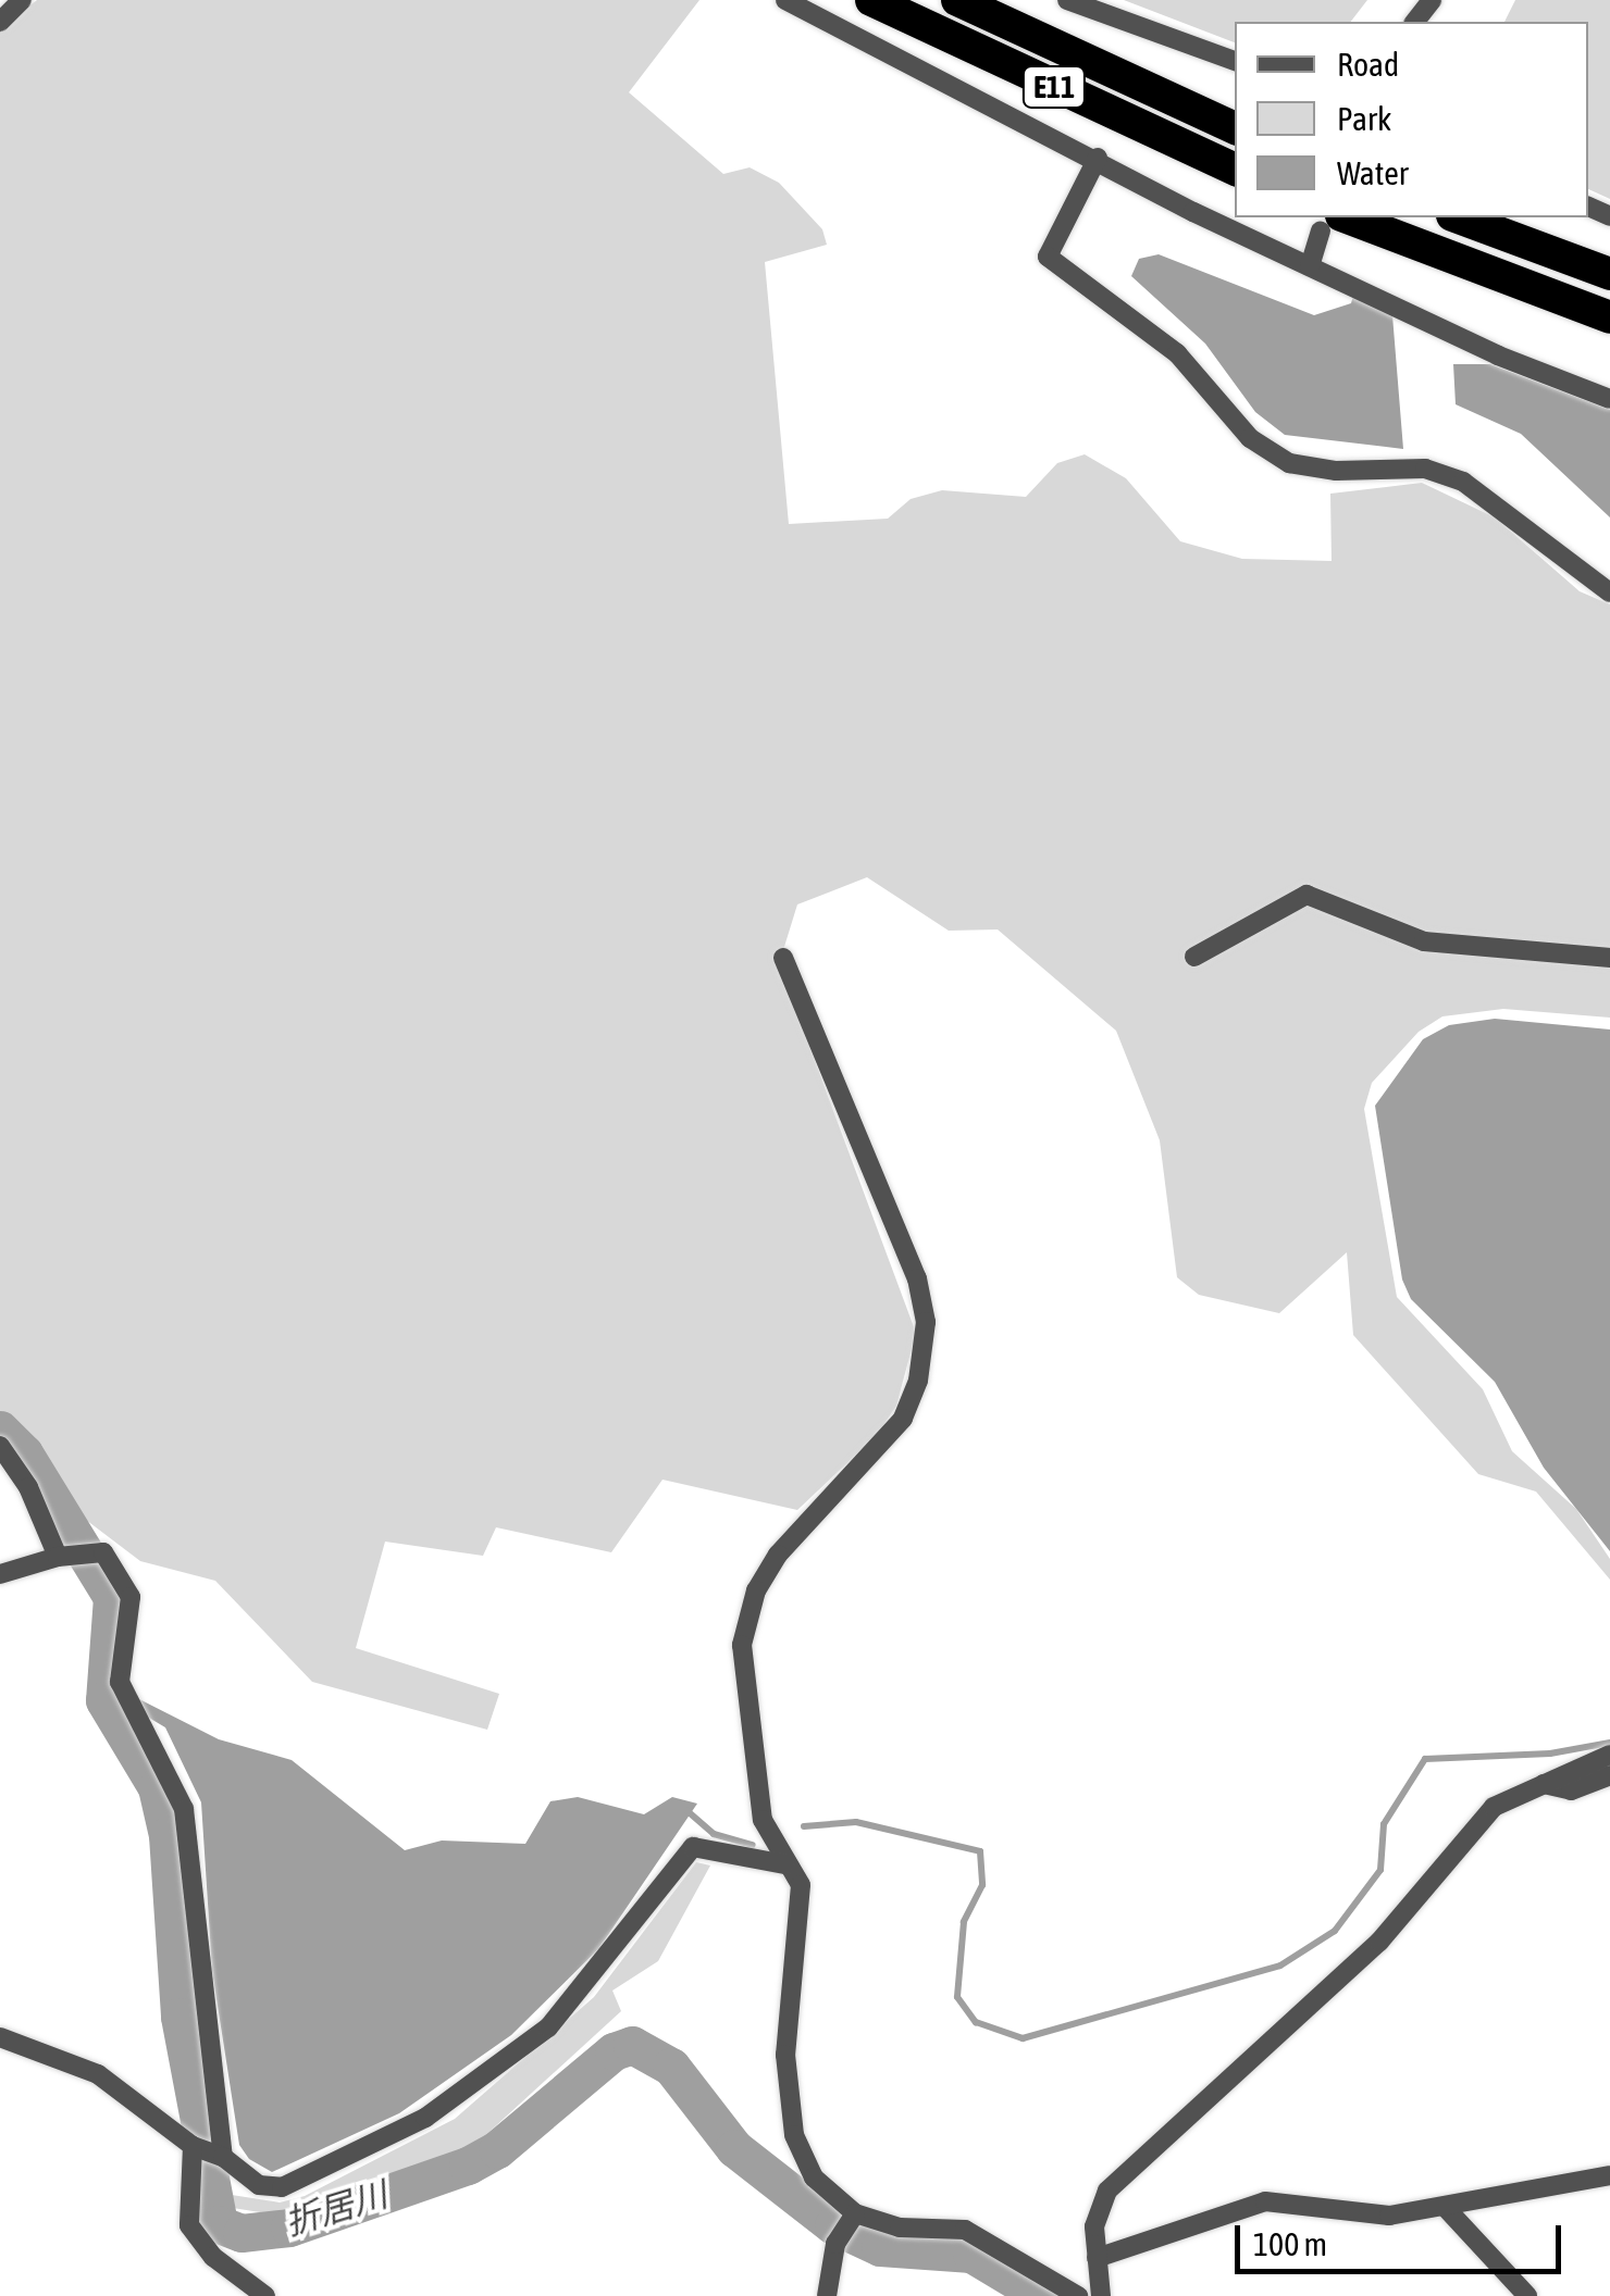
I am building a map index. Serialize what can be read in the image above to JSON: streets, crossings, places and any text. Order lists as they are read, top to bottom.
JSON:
{
  "streets": {
    "highway": ["E11"]
  },
  "water": ["折居川"],
  "legend": ["Road", "Park", "Water"],
  "scale_bar": "100 m"
}
